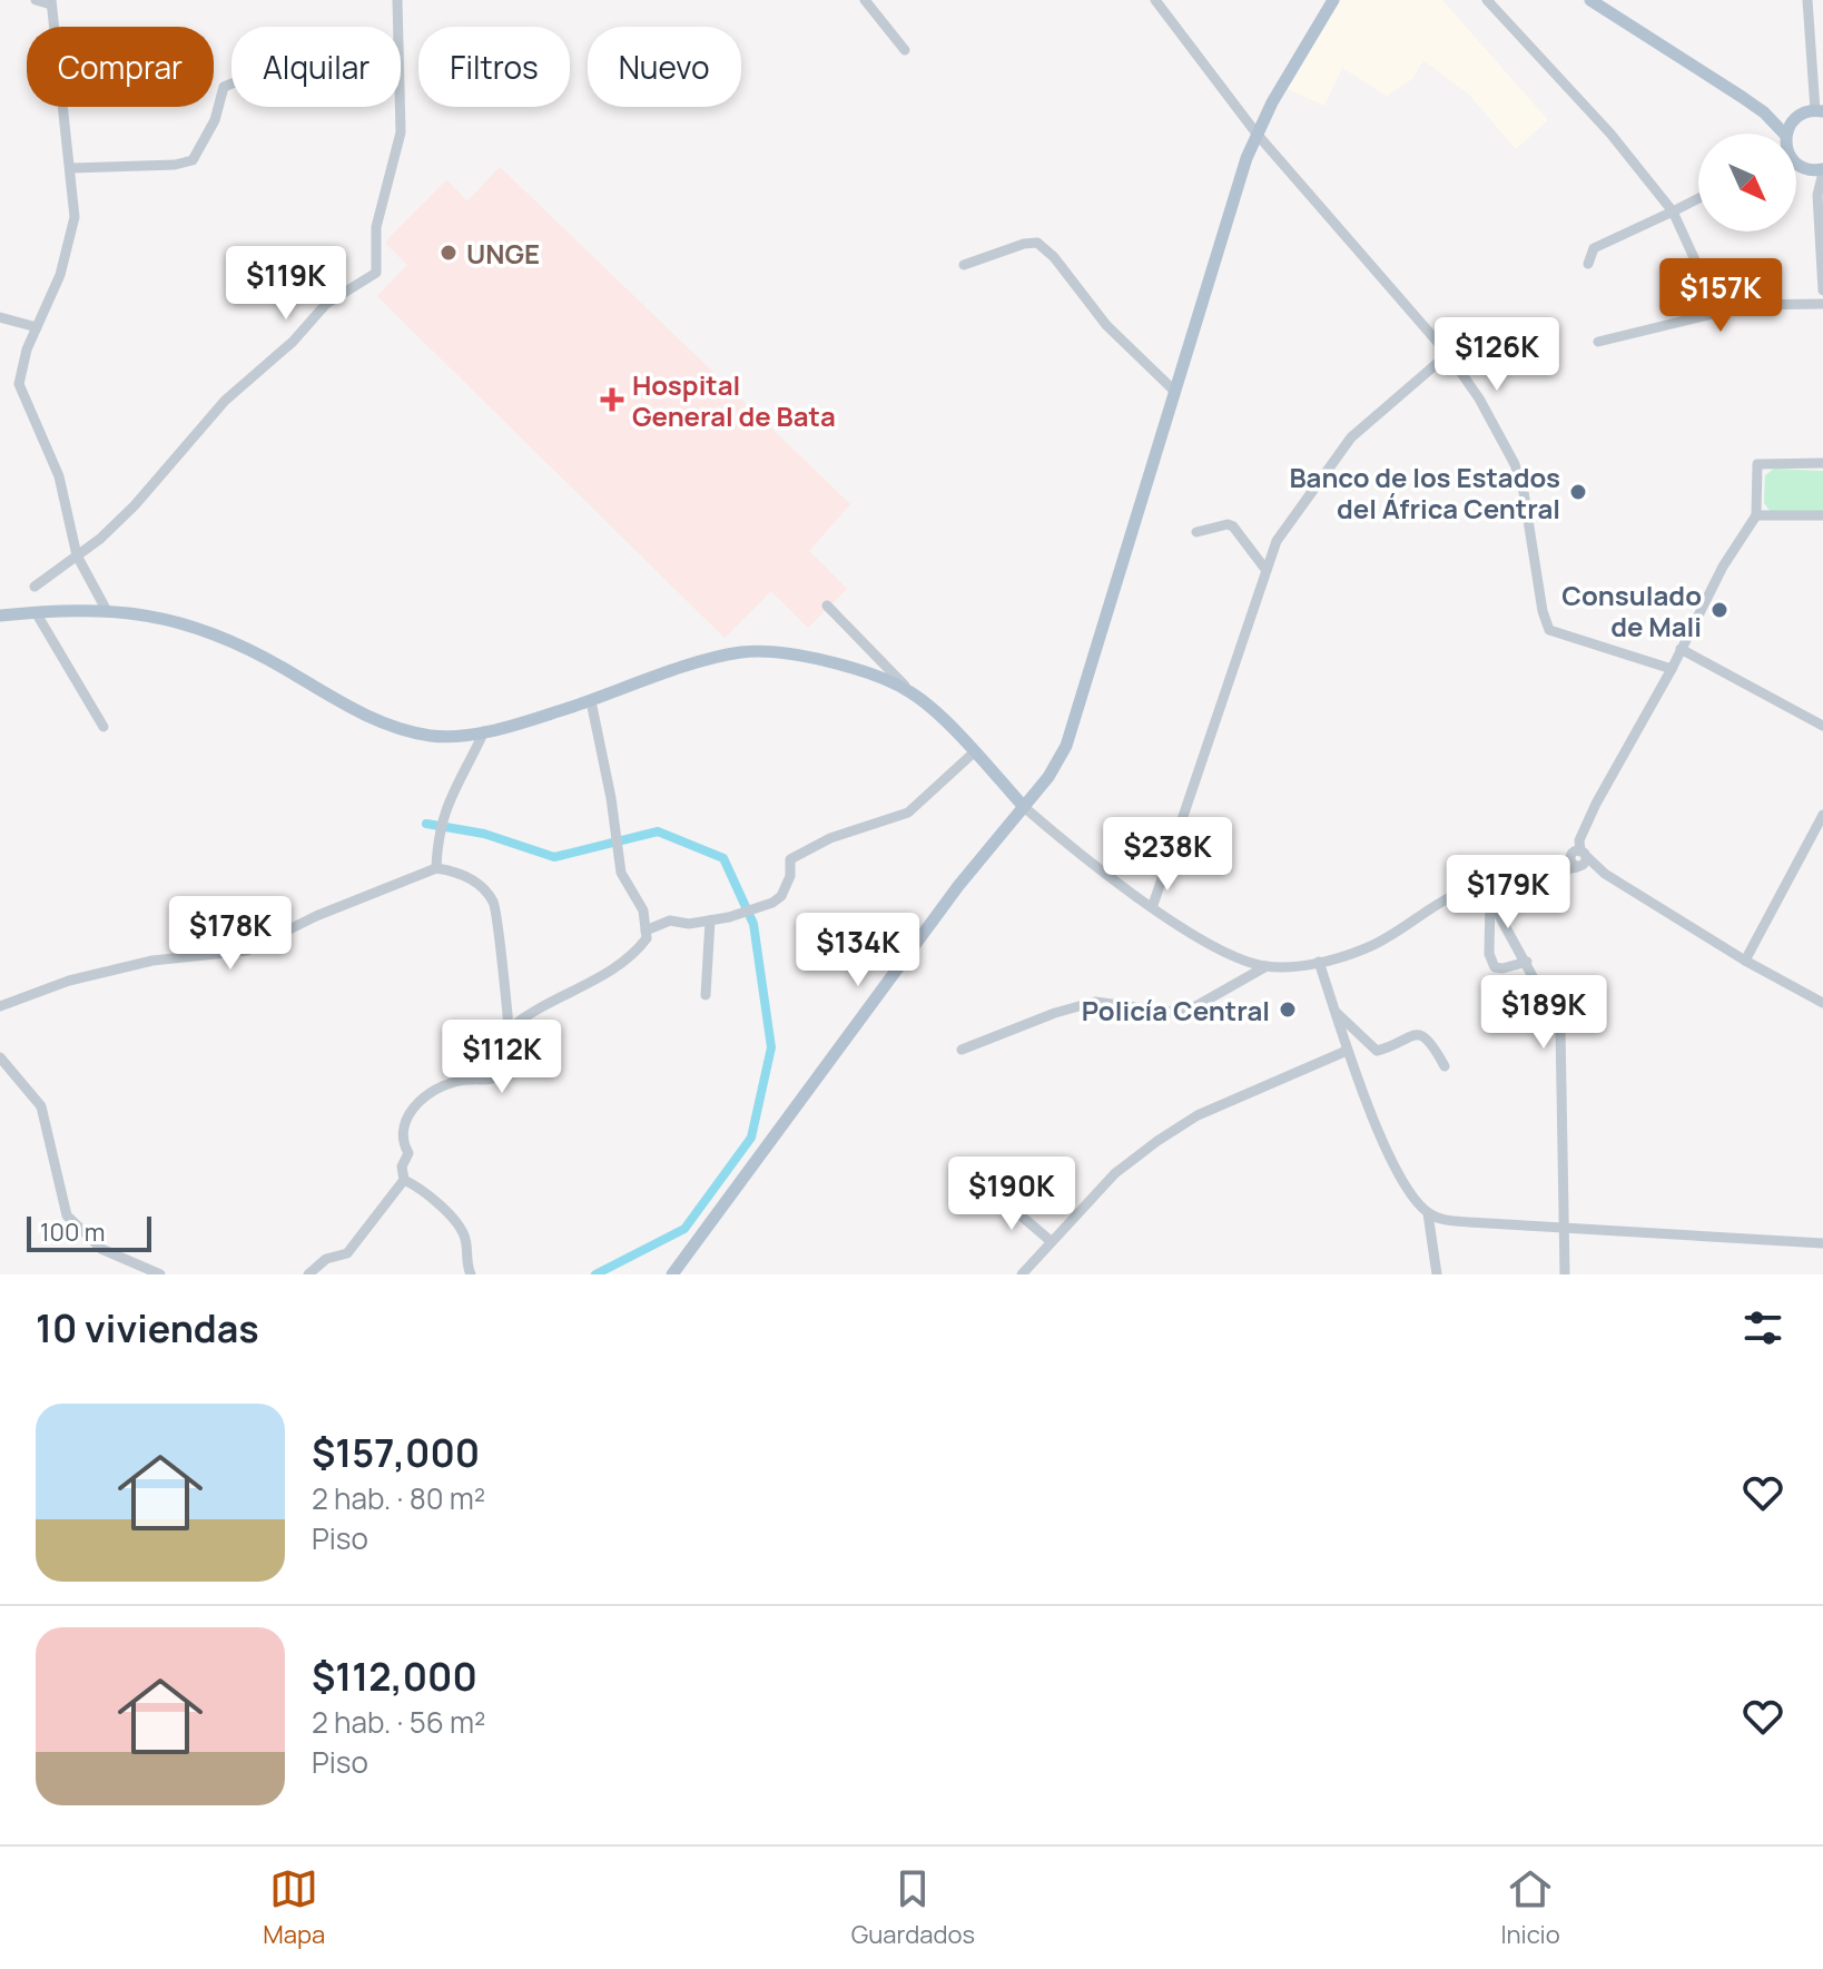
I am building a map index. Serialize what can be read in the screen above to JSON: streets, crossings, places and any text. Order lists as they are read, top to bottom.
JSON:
{
  "places": {
    "other": [
      "UNGE",
      "Banco de los Estados del África Central",
      "Consulado de Mali",
      "Policía Central"
    ],
    "health": ["Hospital General de Bata"]
  },
  "scale_bar": "100 m",
  "north": "bottom right",
  "page": {
    "chip": [
      "Comprar",
      "Alquilar",
      "Filtros",
      "Nuevo"
    ],
    "price": [
      "$119K",
      "$157K",
      "$126K",
      "$238K",
      "$179K",
      "$178K",
      "$134K",
      "$189K",
      "$112K",
      "$190K"
    ],
    "scale": "100 m",
    "heading": "10 viviendas",
    "list": [
      {
        "name": "$157,000",
        "note": "2 hab. · 80 m² · Piso"
      },
      {
        "name": "$112,000",
        "note": "2 hab. · 56 m² · Piso"
      }
    ],
    "tabs": ["Mapa", "Guardados", "Inicio"]
  }
}
